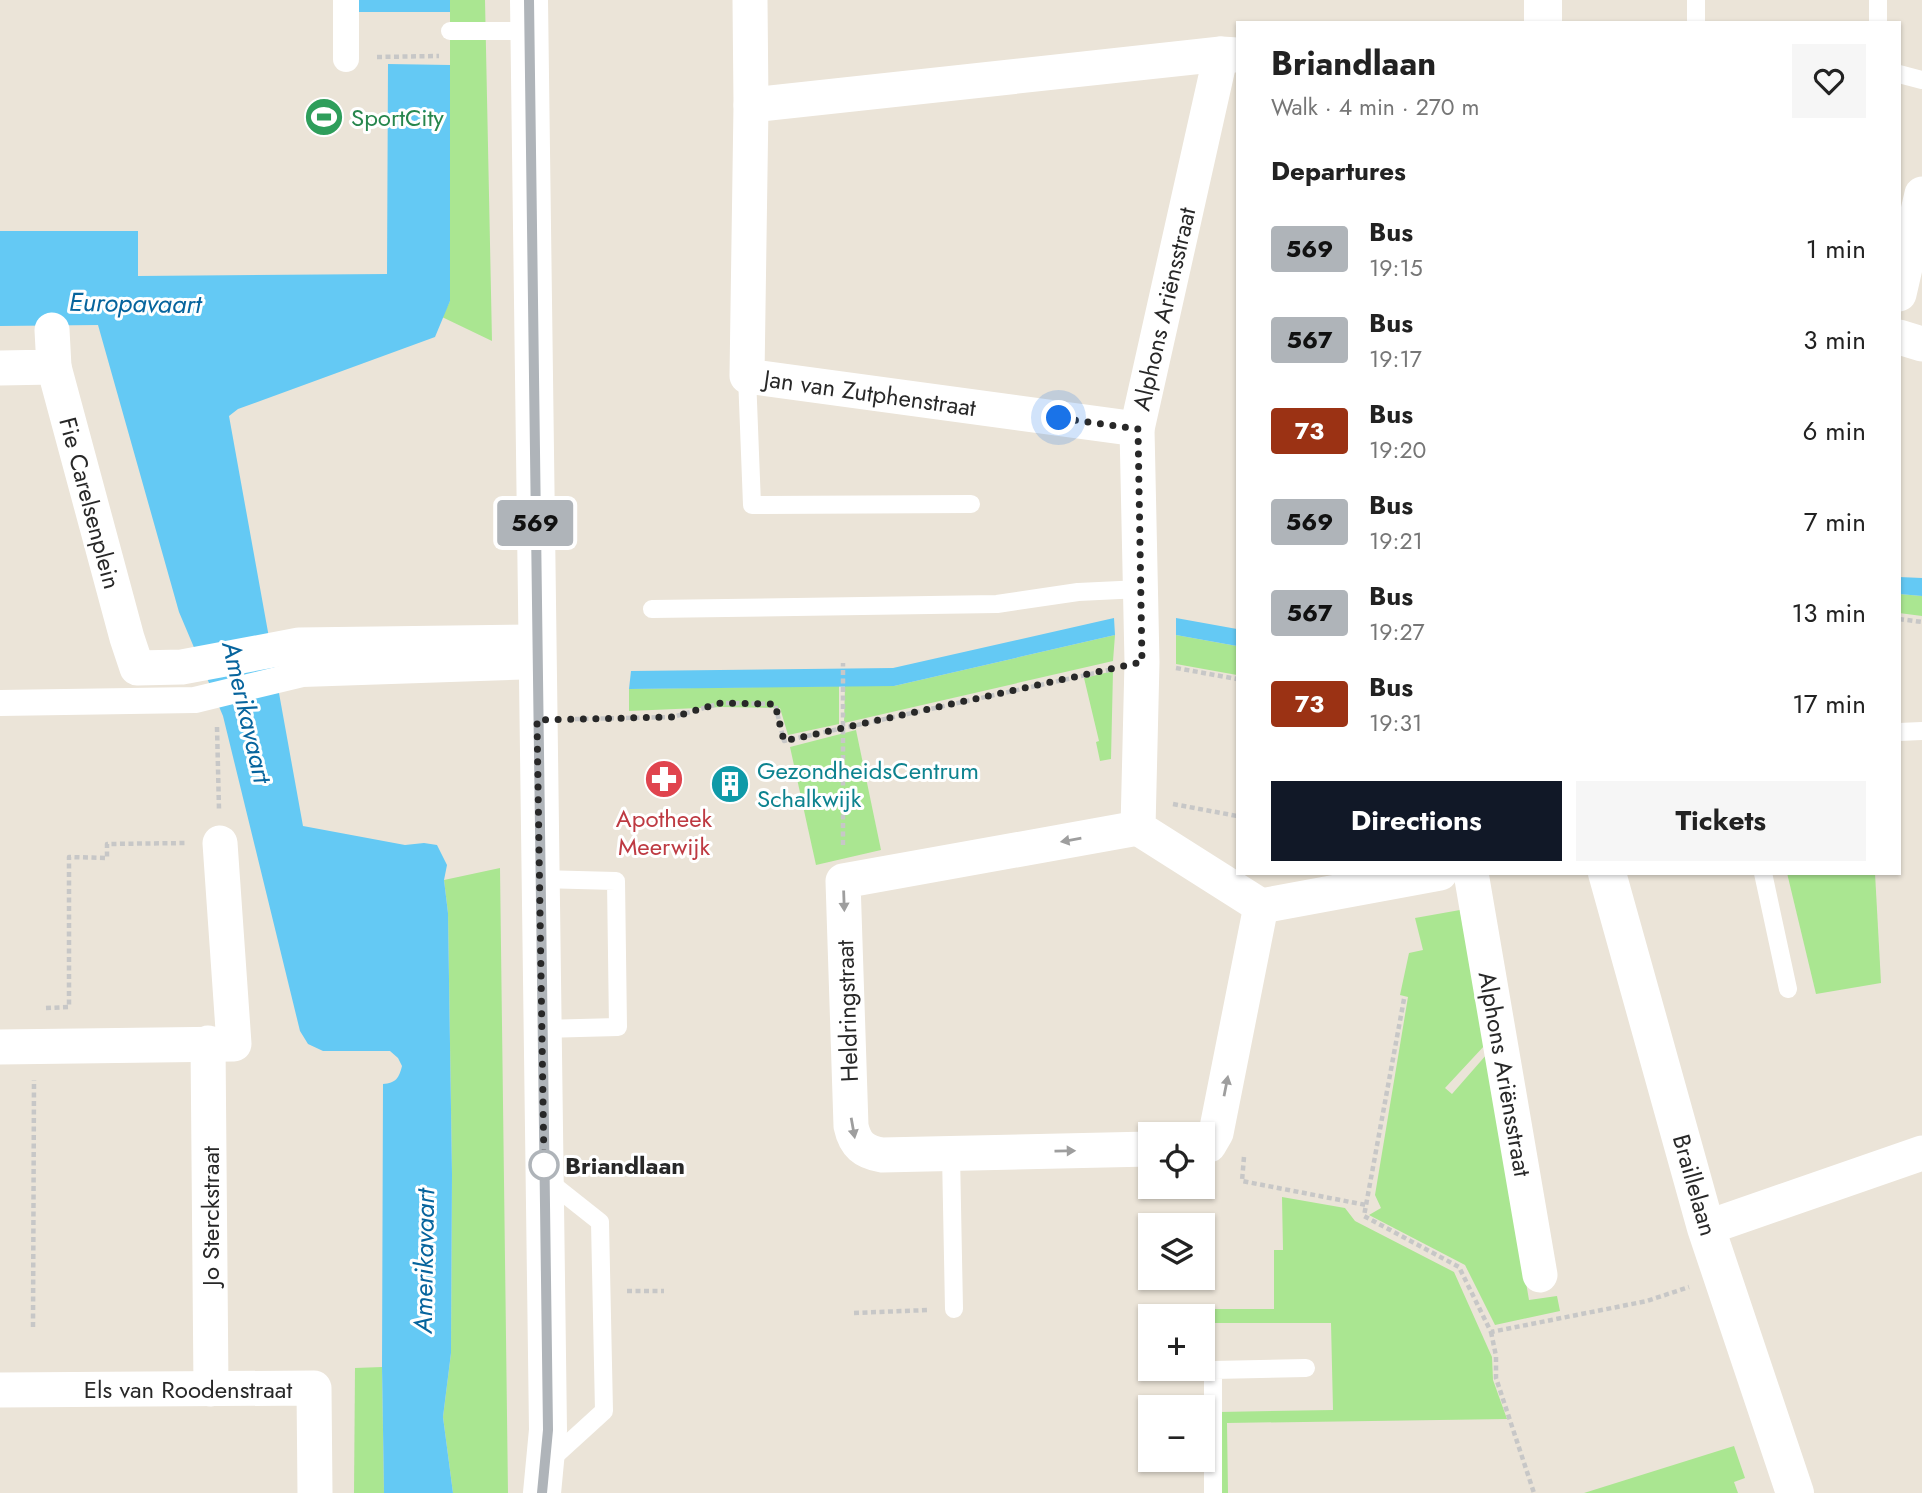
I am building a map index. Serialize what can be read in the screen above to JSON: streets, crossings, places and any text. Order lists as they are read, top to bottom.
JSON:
{
  "streets": {
    "street": [
      "Alphons Ariënsstraat",
      "Jan van Zutphenstraat",
      "Fie Carelsenplein",
      "Heldringstraat",
      "Braillelaan",
      "Jo Sterckstraat",
      "Els van Roodenstraat"
    ]
  },
  "crossings": [
    ["Alphons Ariënsstraat", "Jan van Zutphenstraat"],
    ["Jo Sterckstraat", "Els van Roodenstraat"]
  ],
  "water": ["Europavaart", "Amerikavaart"],
  "places": {
    "sports": ["SportCity"],
    "pharmacy": ["Apotheek Meerwijk"],
    "building": ["GezondheidsCentrum Schalkwijk"],
    "other": ["Briandlaan"]
  },
  "lines": ["bus line 569"],
  "page": {
    "on_map": "569",
    "heading": [
      ["Briandlaan", "Walk · 4 min · 270 m"],
      "Departures"
    ],
    "list": [
      {
        "mark": "569",
        "name": "Bus",
        "note": "19:15",
        "value": "1 min"
      },
      {
        "mark": "567",
        "name": "Bus",
        "note": "19:17",
        "value": "3 min"
      },
      {
        "mark": "73",
        "name": "Bus",
        "note": "19:20",
        "value": "6 min"
      },
      {
        "mark": "569",
        "name": "Bus",
        "note": "19:21",
        "value": "7 min"
      },
      {
        "mark": "567",
        "name": "Bus",
        "note": "19:27",
        "value": "13 min"
      },
      {
        "mark": "73",
        "name": "Bus",
        "note": "19:31",
        "value": "17 min"
      }
    ],
    "buttons": ["Directions", "Tickets"],
    "map_buttons": ["+", "−"]
  }
}
